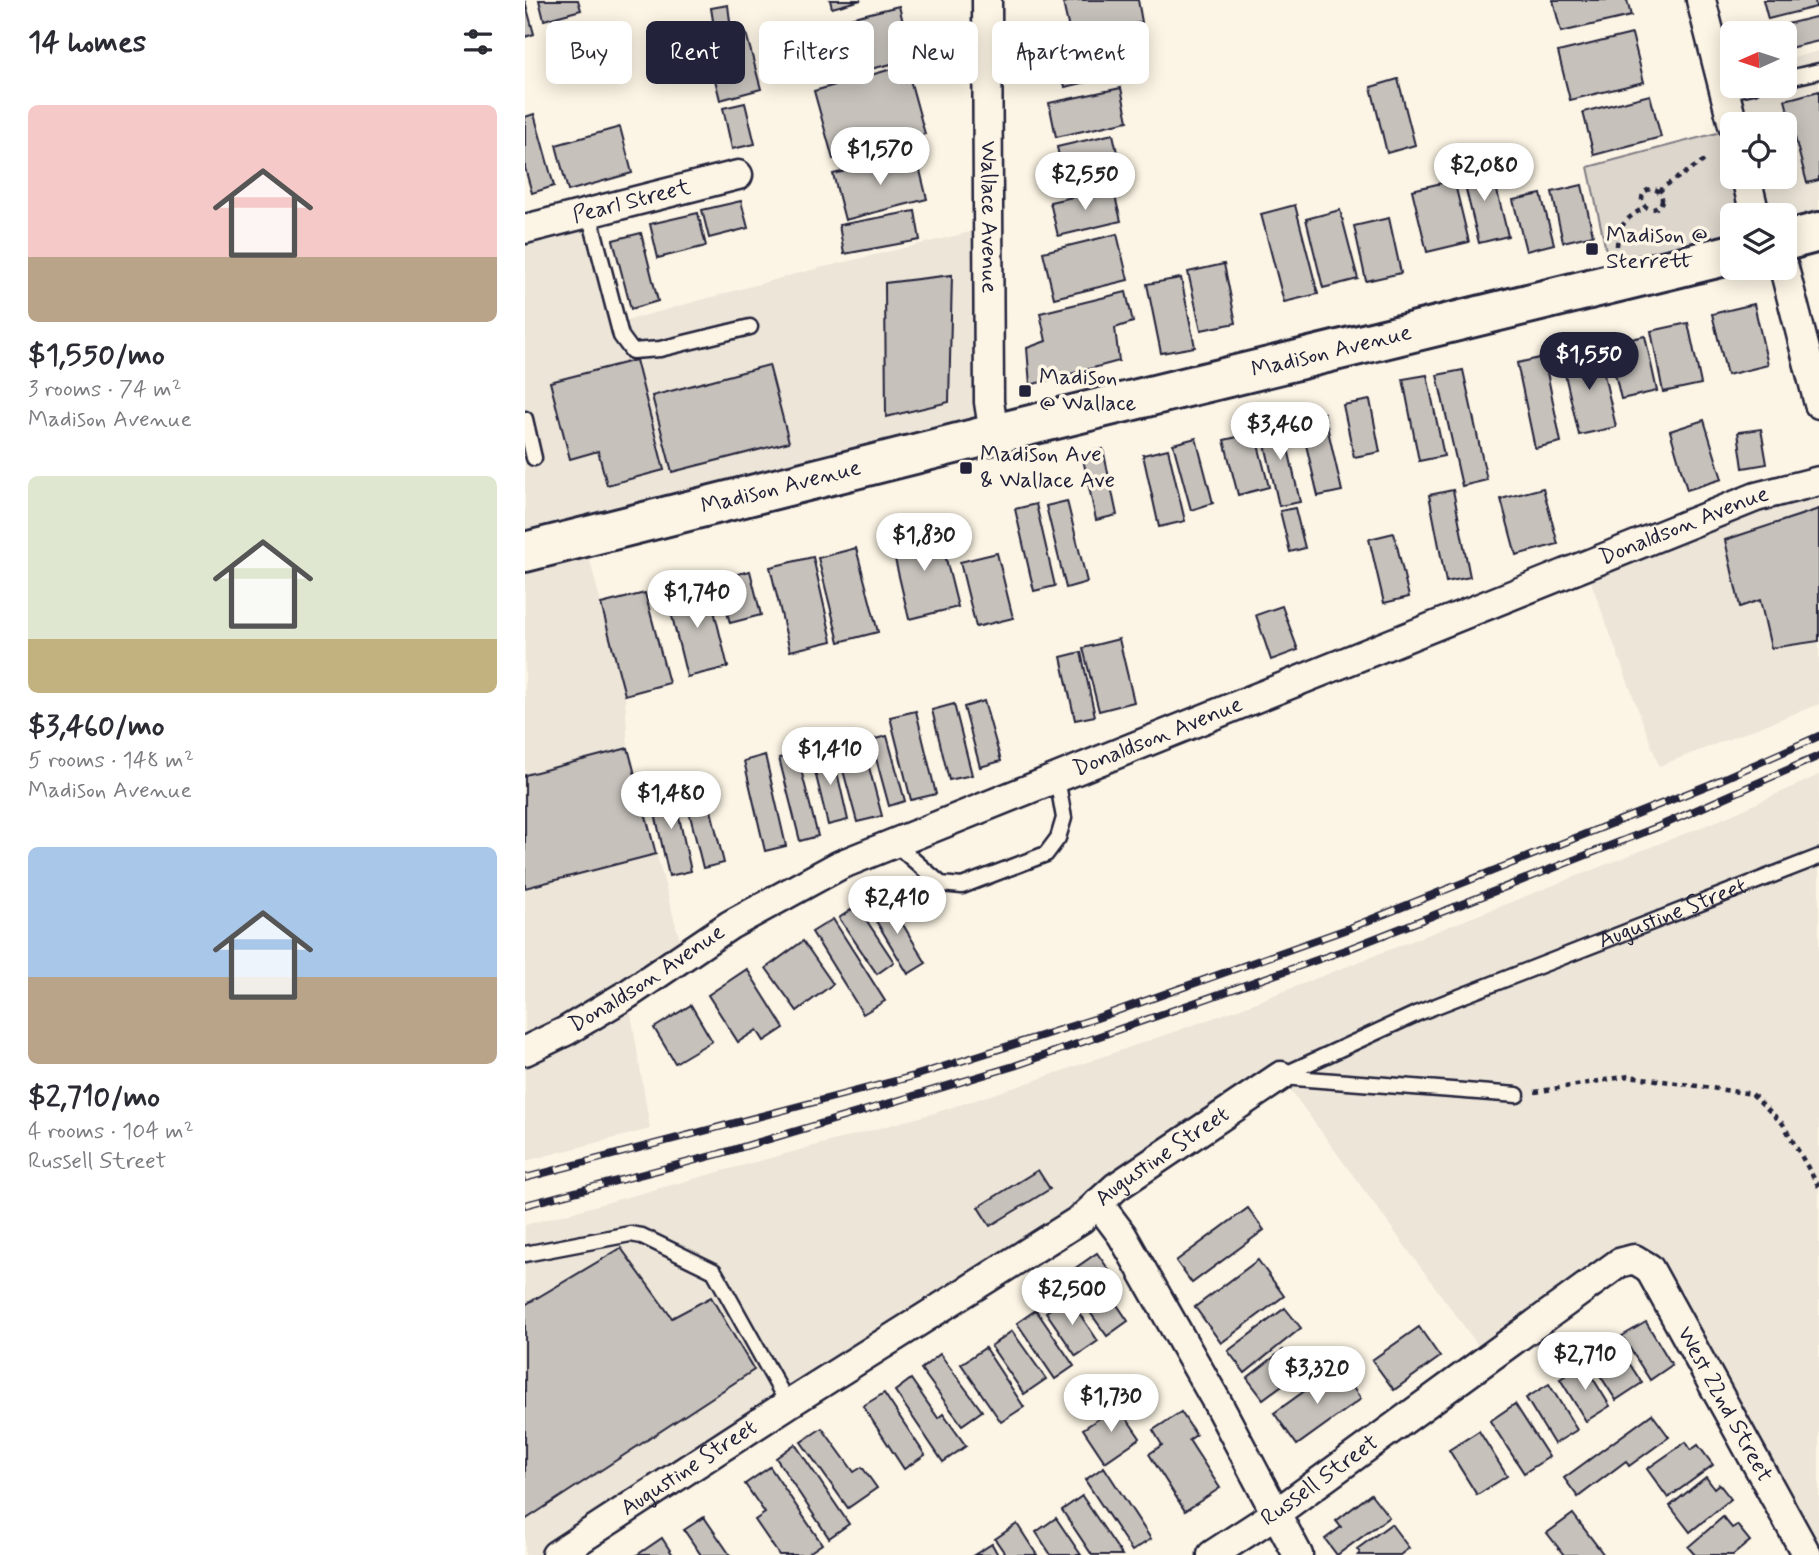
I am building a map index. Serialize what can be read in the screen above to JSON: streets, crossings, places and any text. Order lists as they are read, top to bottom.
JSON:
{
  "streets": {
    "main road": ["Madison Avenue"],
    "street": [
      "Pearl Street",
      "Wallace Avenue",
      "Donaldson Avenue",
      "Augustine Street",
      "West 22nd Street",
      "Russell Street"
    ]
  },
  "crossings": [
    ["Wallace Avenue", "Madison Avenue"],
    ["West 22nd Street", "Russell Street"]
  ],
  "places": {
    "transit": ["Madison @ Sterrett", "Madison @ Wallace", "Madison Ave & Wallace Ave"]
  },
  "north": "left",
  "page": {
    "heading": "14 homes",
    "chip": [
      "Buy",
      "Rent",
      "Filters",
      "New",
      "Apartment"
    ],
    "list": [
      {
        "name": "$1,550/mo",
        "note": "3 rooms · 74 m² · Madison Avenue"
      },
      {
        "name": "$3,460/mo",
        "note": "5 rooms · 148 m² · Madison Avenue"
      },
      {
        "name": "$2,710/mo",
        "note": "4 rooms · 104 m² · Russell Street"
      }
    ],
    "price": [
      "$1,570",
      "$2,080",
      "$2,550",
      "$1,550",
      "$3,460",
      "$1,830",
      "$1,740",
      "$1,410",
      "$1,480",
      "$2,410",
      "$2,500",
      "$2,710",
      "$3,320",
      "$1,730"
    ]
  }
}
